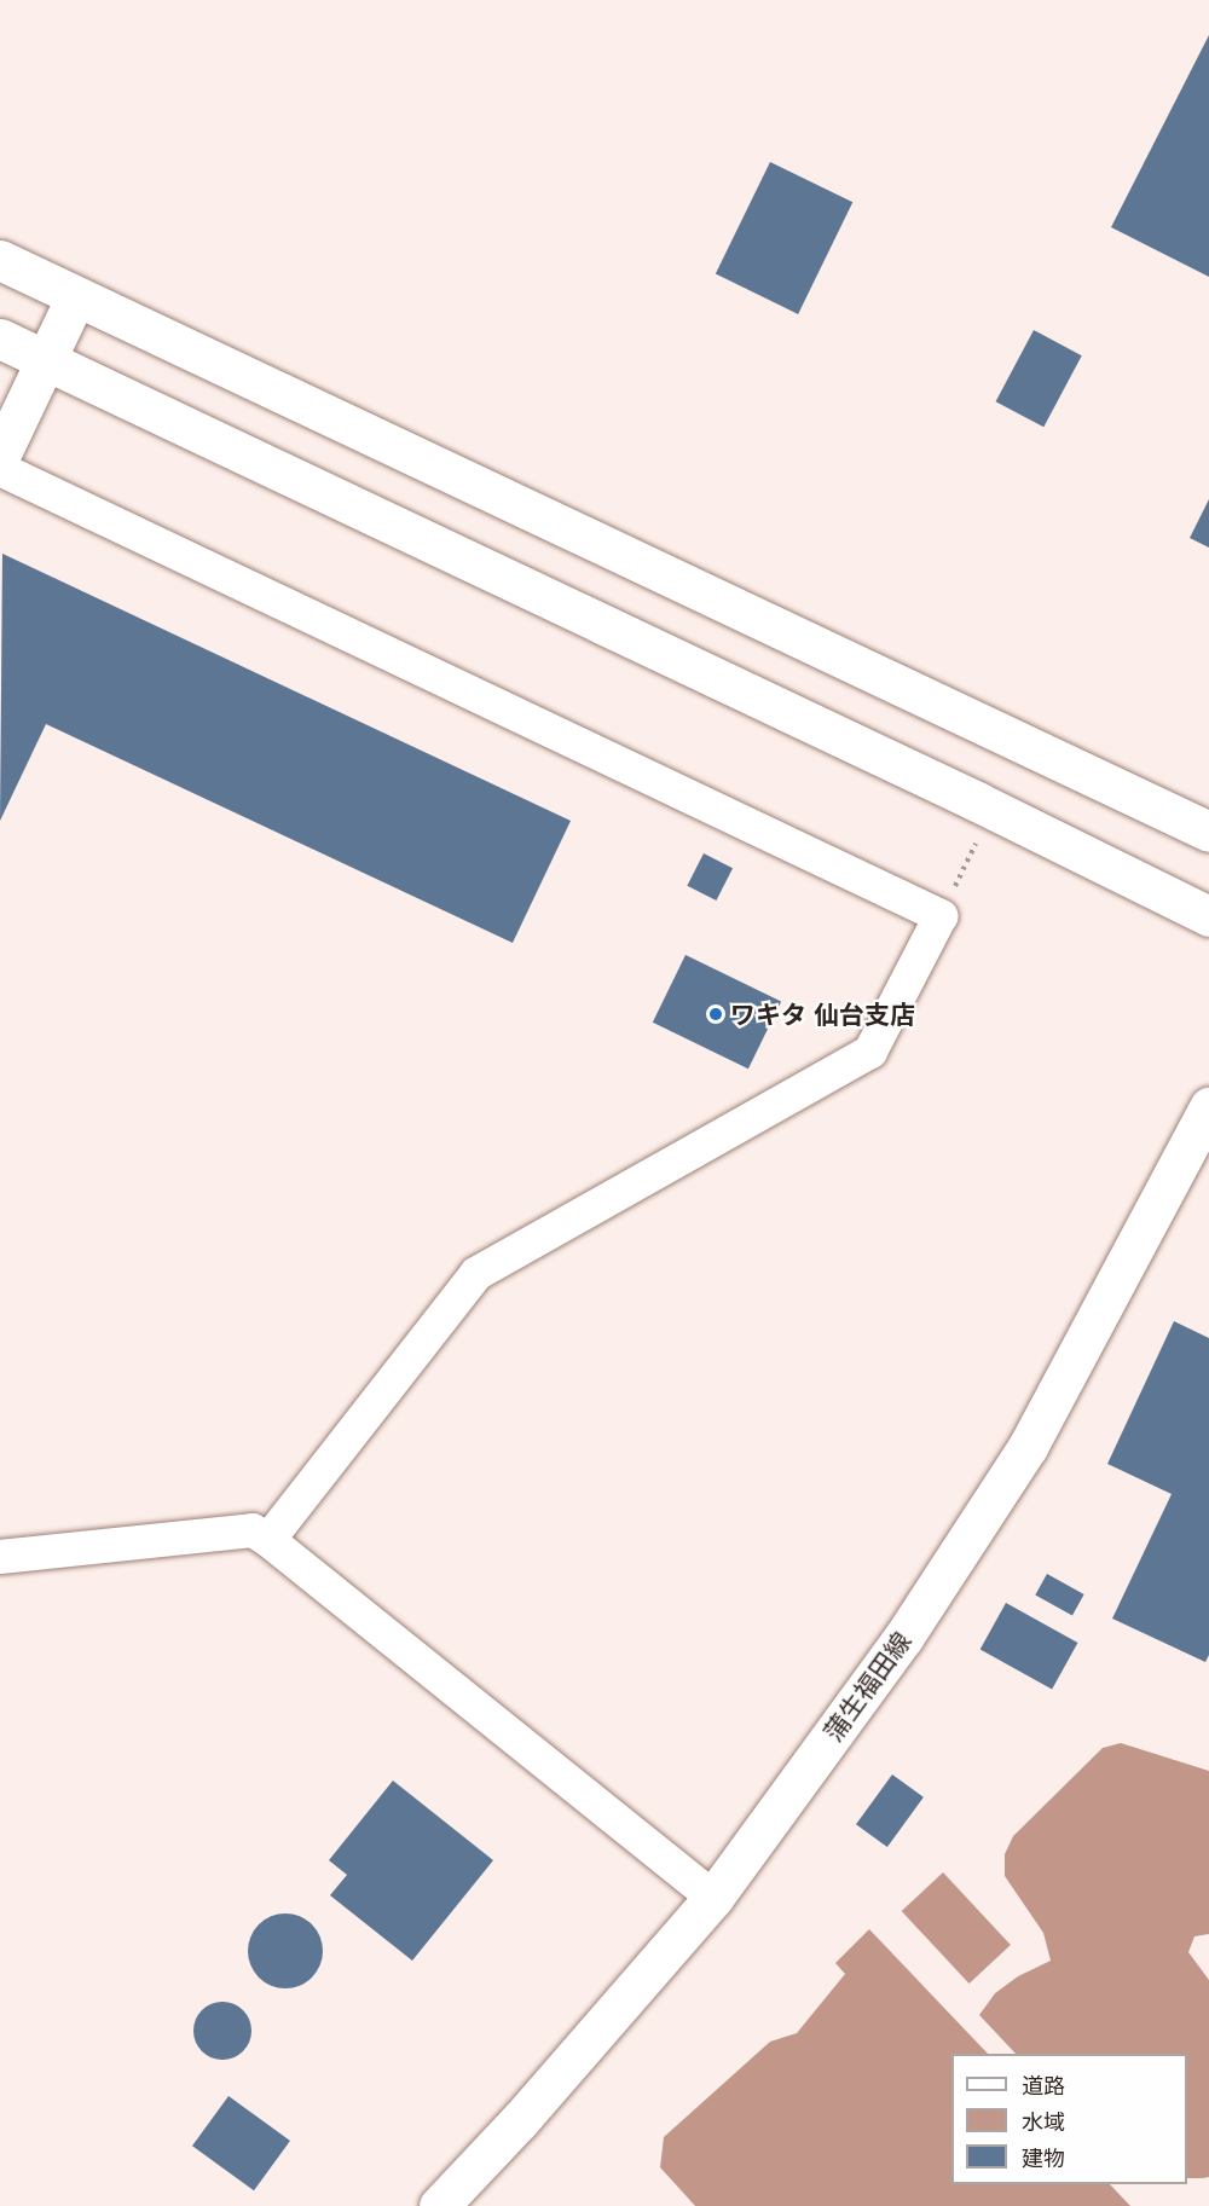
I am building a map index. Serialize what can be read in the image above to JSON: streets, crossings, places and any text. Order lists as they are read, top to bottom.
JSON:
{
  "streets": {
    "street": ["蒲生福田線"]
  },
  "places": ["ワキタ 仙台支店"],
  "legend": ["道路", "水域", "建物"]
}
